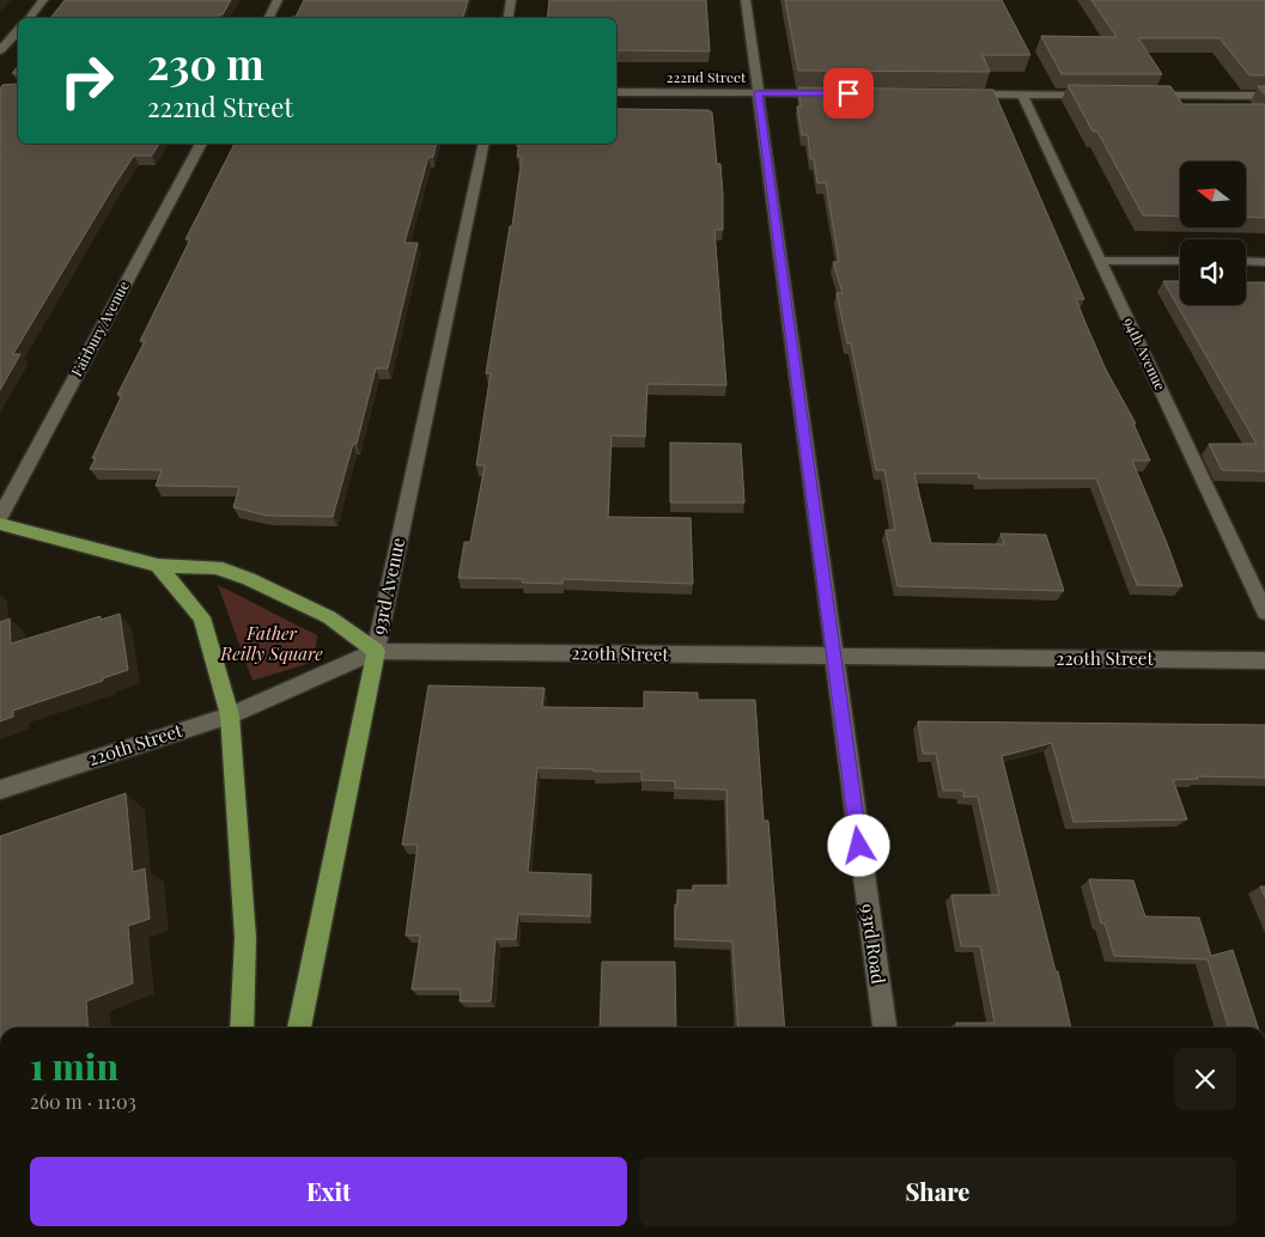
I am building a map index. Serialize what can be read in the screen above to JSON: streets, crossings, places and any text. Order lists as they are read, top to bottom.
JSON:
{
  "streets": {
    "main road": ["93rd Avenue"],
    "street": [
      "222nd Street",
      "Fairbury Avenue",
      "94th Avenue",
      "220th Street",
      "93rd Road"
    ]
  },
  "crossings": [
    ["222nd Street", "93rd Road"],
    ["93rd Avenue", "220th Street"],
    ["220th Street", "93rd Road"]
  ],
  "parks": ["Father Reilly Square"],
  "north": "left",
  "page": {
    "turn": ["230 m", "222nd Street"],
    "heading": ["1 min", "260 m · 11:03"],
    "buttons": ["Exit", "Share"]
  }
}
